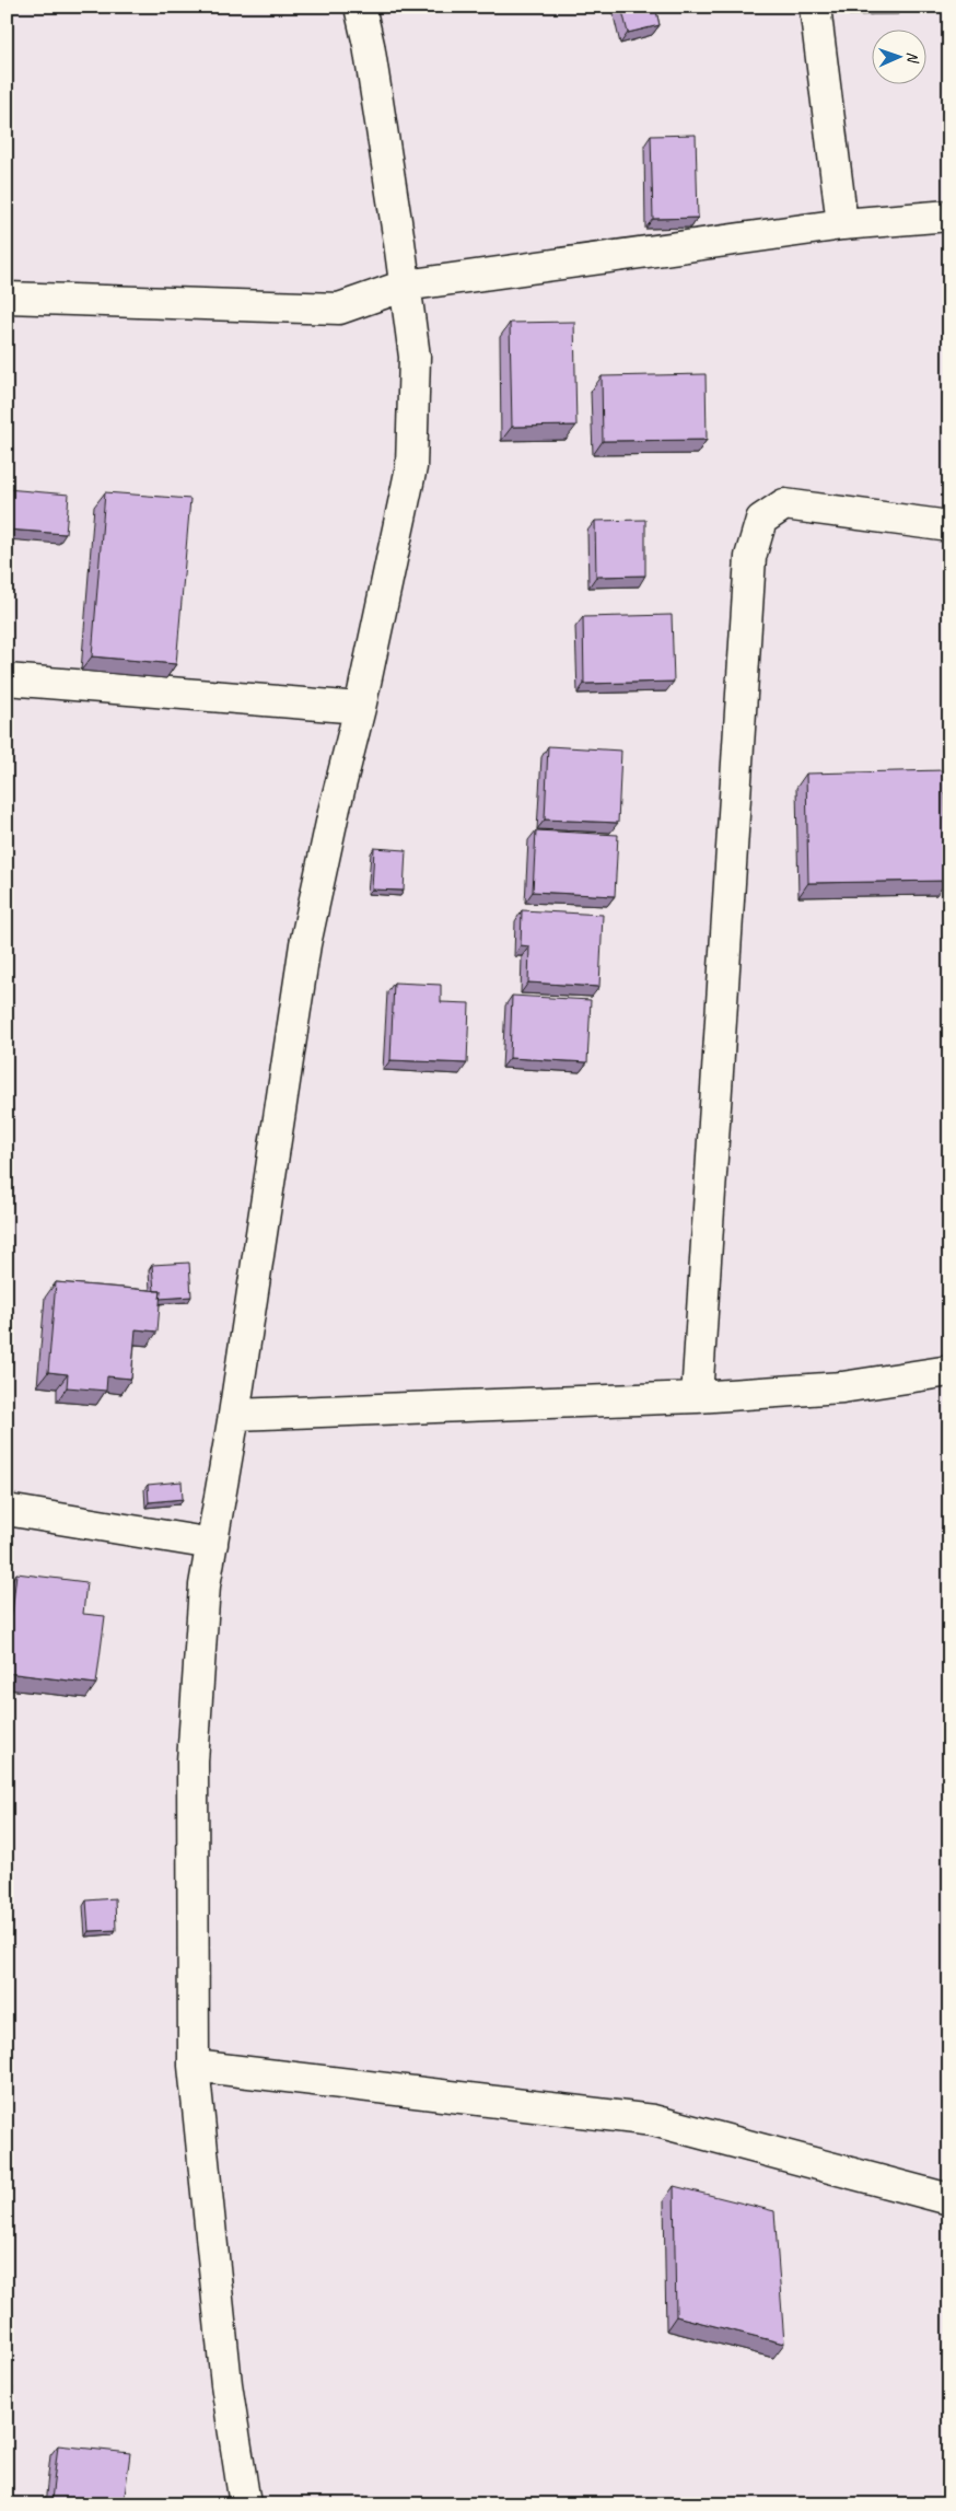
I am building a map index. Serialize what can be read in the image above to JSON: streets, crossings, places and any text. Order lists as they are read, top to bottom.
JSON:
{
  "north": "right"
}
